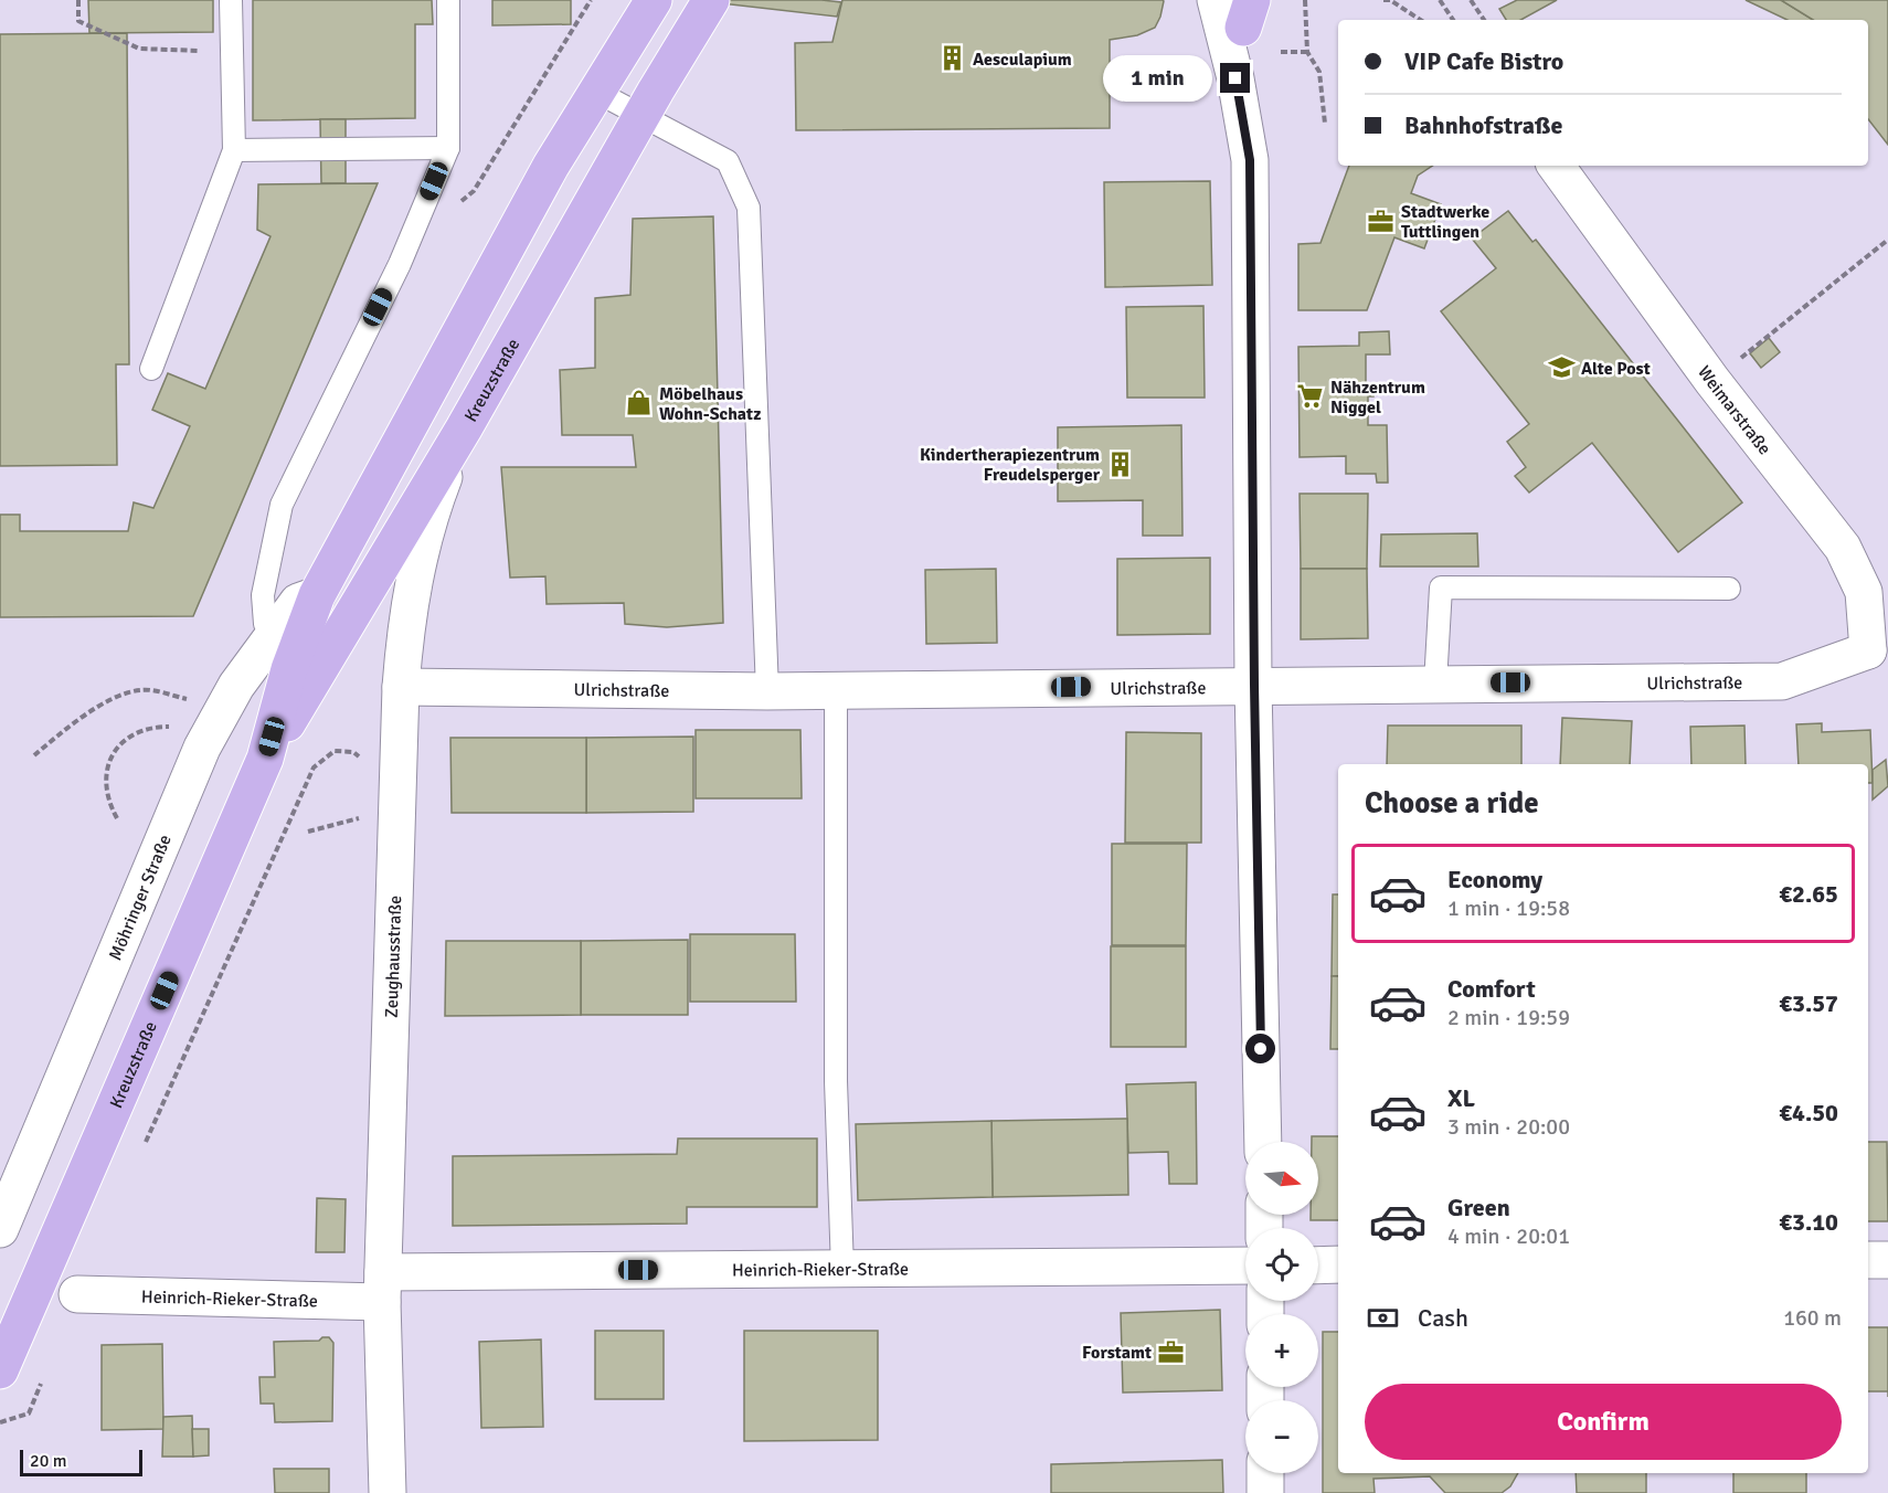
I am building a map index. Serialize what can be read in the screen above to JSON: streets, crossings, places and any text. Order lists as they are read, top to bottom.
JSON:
{
  "streets": {
    "main road": ["Kreuzstraße"],
    "street": [
      "Weimarstraße",
      "Ulrichstraße",
      "Möhringer Straße",
      "Zeughausstraße",
      "Heinrich-Rieker-Straße"
    ]
  },
  "crossings": [
    ["Kreuzstraße", "Möhringer Straße"],
    ["Kreuzstraße", "Zeughausstraße"],
    ["Weimarstraße", "Ulrichstraße"],
    ["Ulrichstraße", "Zeughausstraße"],
    ["Zeughausstraße", "Heinrich-Rieker-Straße"]
  ],
  "places": {
    "building": ["Aesculapium", "Kindertherapiezentrum Freudelsperger"],
    "office": ["Stadtwerke Tuttlingen", "Forstamt"],
    "school or university": ["Alte Post"],
    "supermarket": ["Nähzentrum Niggel"],
    "shop": ["Möbelhaus Wohn-Schatz"]
  },
  "scale_bar": "20 m",
  "north": "right",
  "page": {
    "banner": ["VIP Cafe Bistro", "Bahnhofstraße"],
    "bubble": "1 min",
    "heading": "Choose a ride",
    "list": [
      {
        "name": "Economy",
        "note": "1 min · 19:58",
        "value": "€2.65"
      },
      {
        "name": "Comfort",
        "note": "2 min · 19:59",
        "value": "€3.57"
      },
      {
        "name": "XL",
        "note": "3 min · 20:00",
        "value": "€4.50"
      },
      {
        "name": "Green",
        "note": "4 min · 20:01",
        "value": "€3.10"
      }
    ],
    "map_buttons": ["+", "−"],
    "pay": ["Cash", "160 m"],
    "buttons": "Confirm",
    "scale": "20 m"
  }
}
